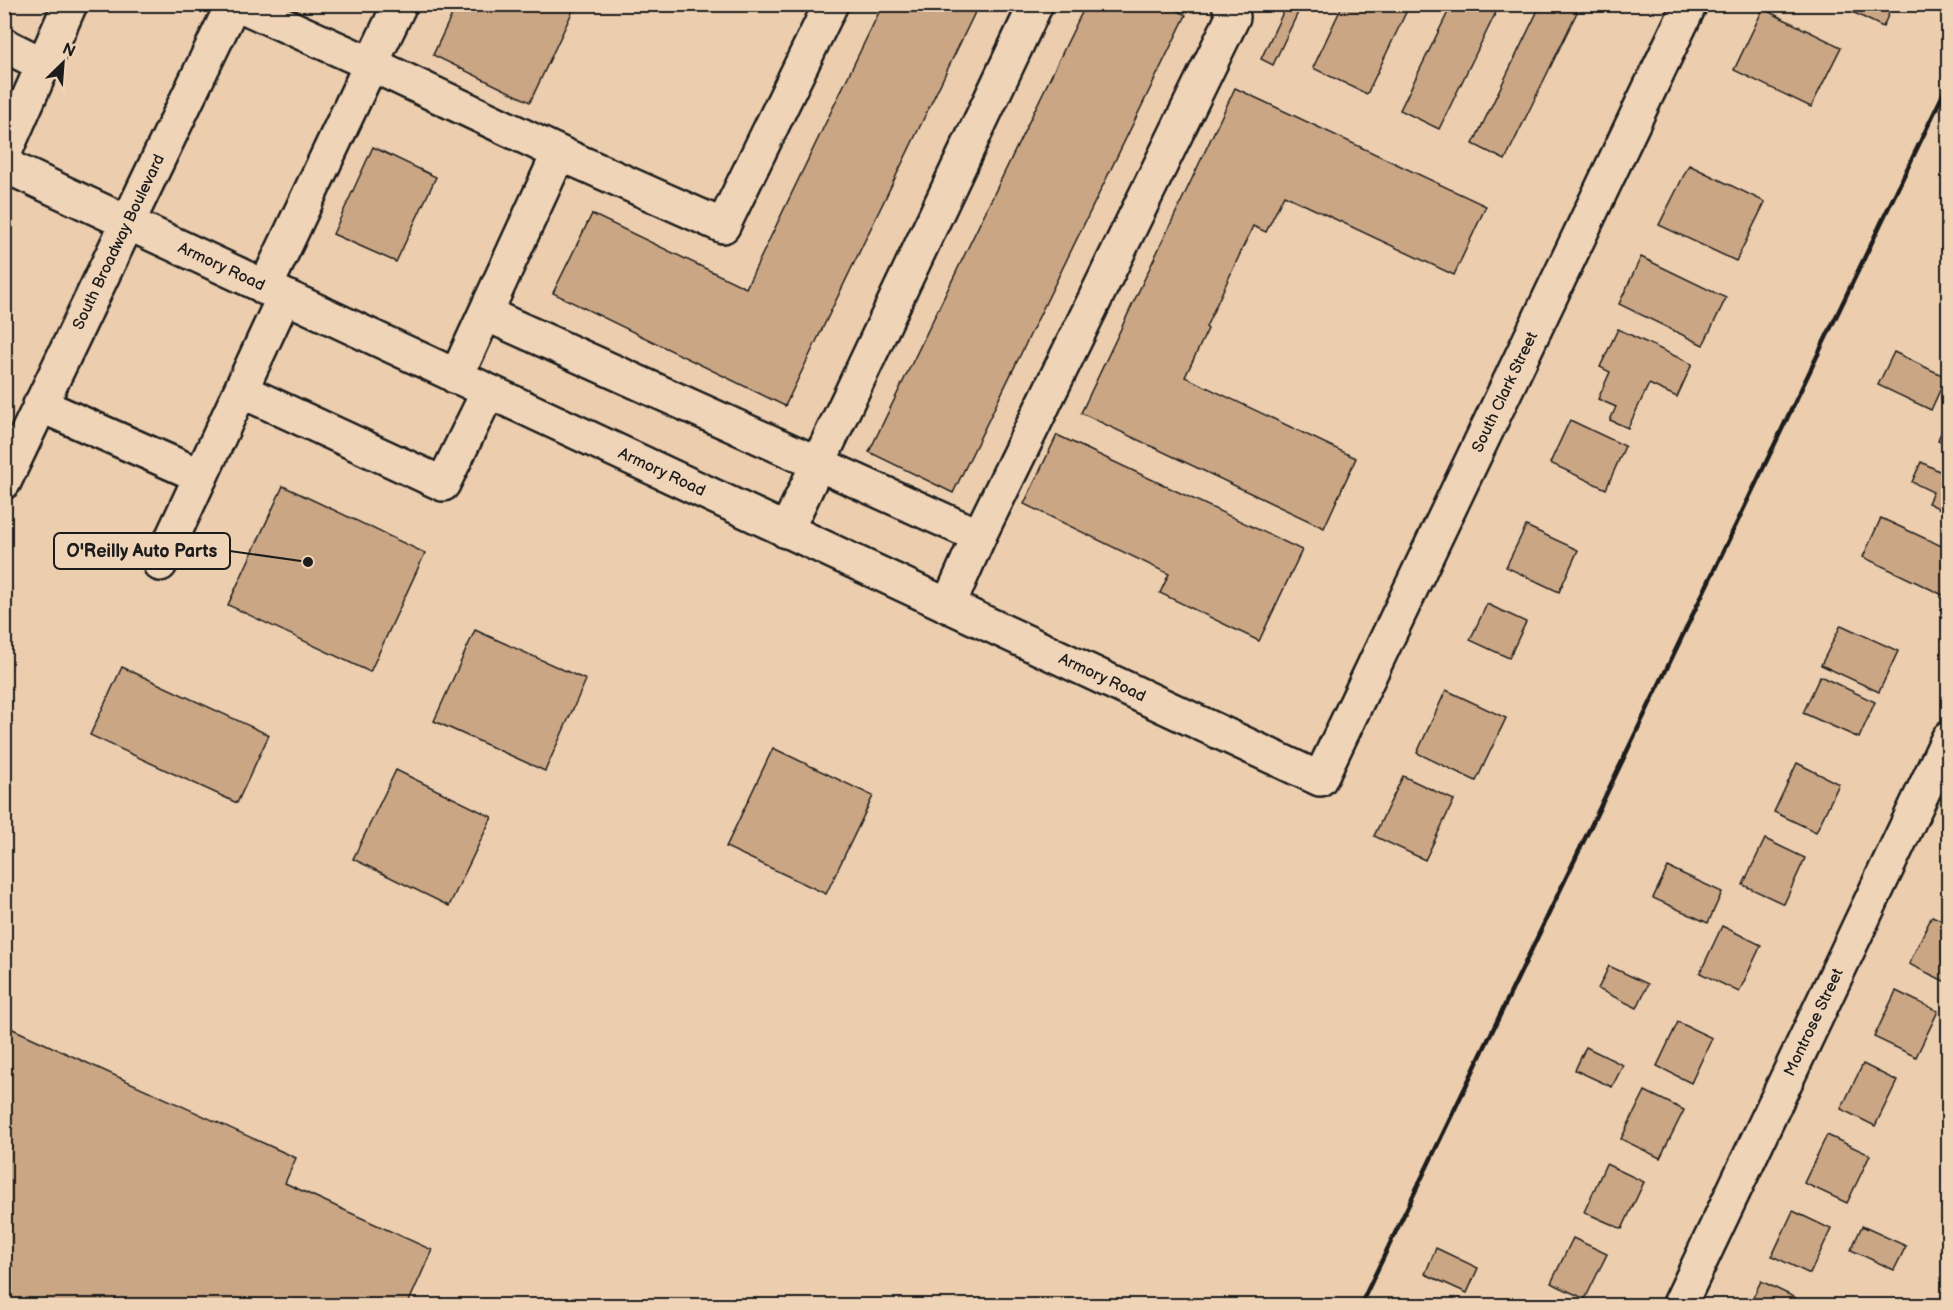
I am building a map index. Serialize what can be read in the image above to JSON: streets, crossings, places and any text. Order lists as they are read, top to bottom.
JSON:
{
  "streets": {
    "street": [
      "South Broadway Boulevard",
      "Armory Road",
      "South Clark Street",
      "Montrose Street"
    ]
  },
  "crossings": [
    ["South Broadway Boulevard", "Armory Road"],
    ["Armory Road", "South Clark Street"]
  ],
  "places": ["O'Reilly Auto Parts"],
  "north": "top right"
}
